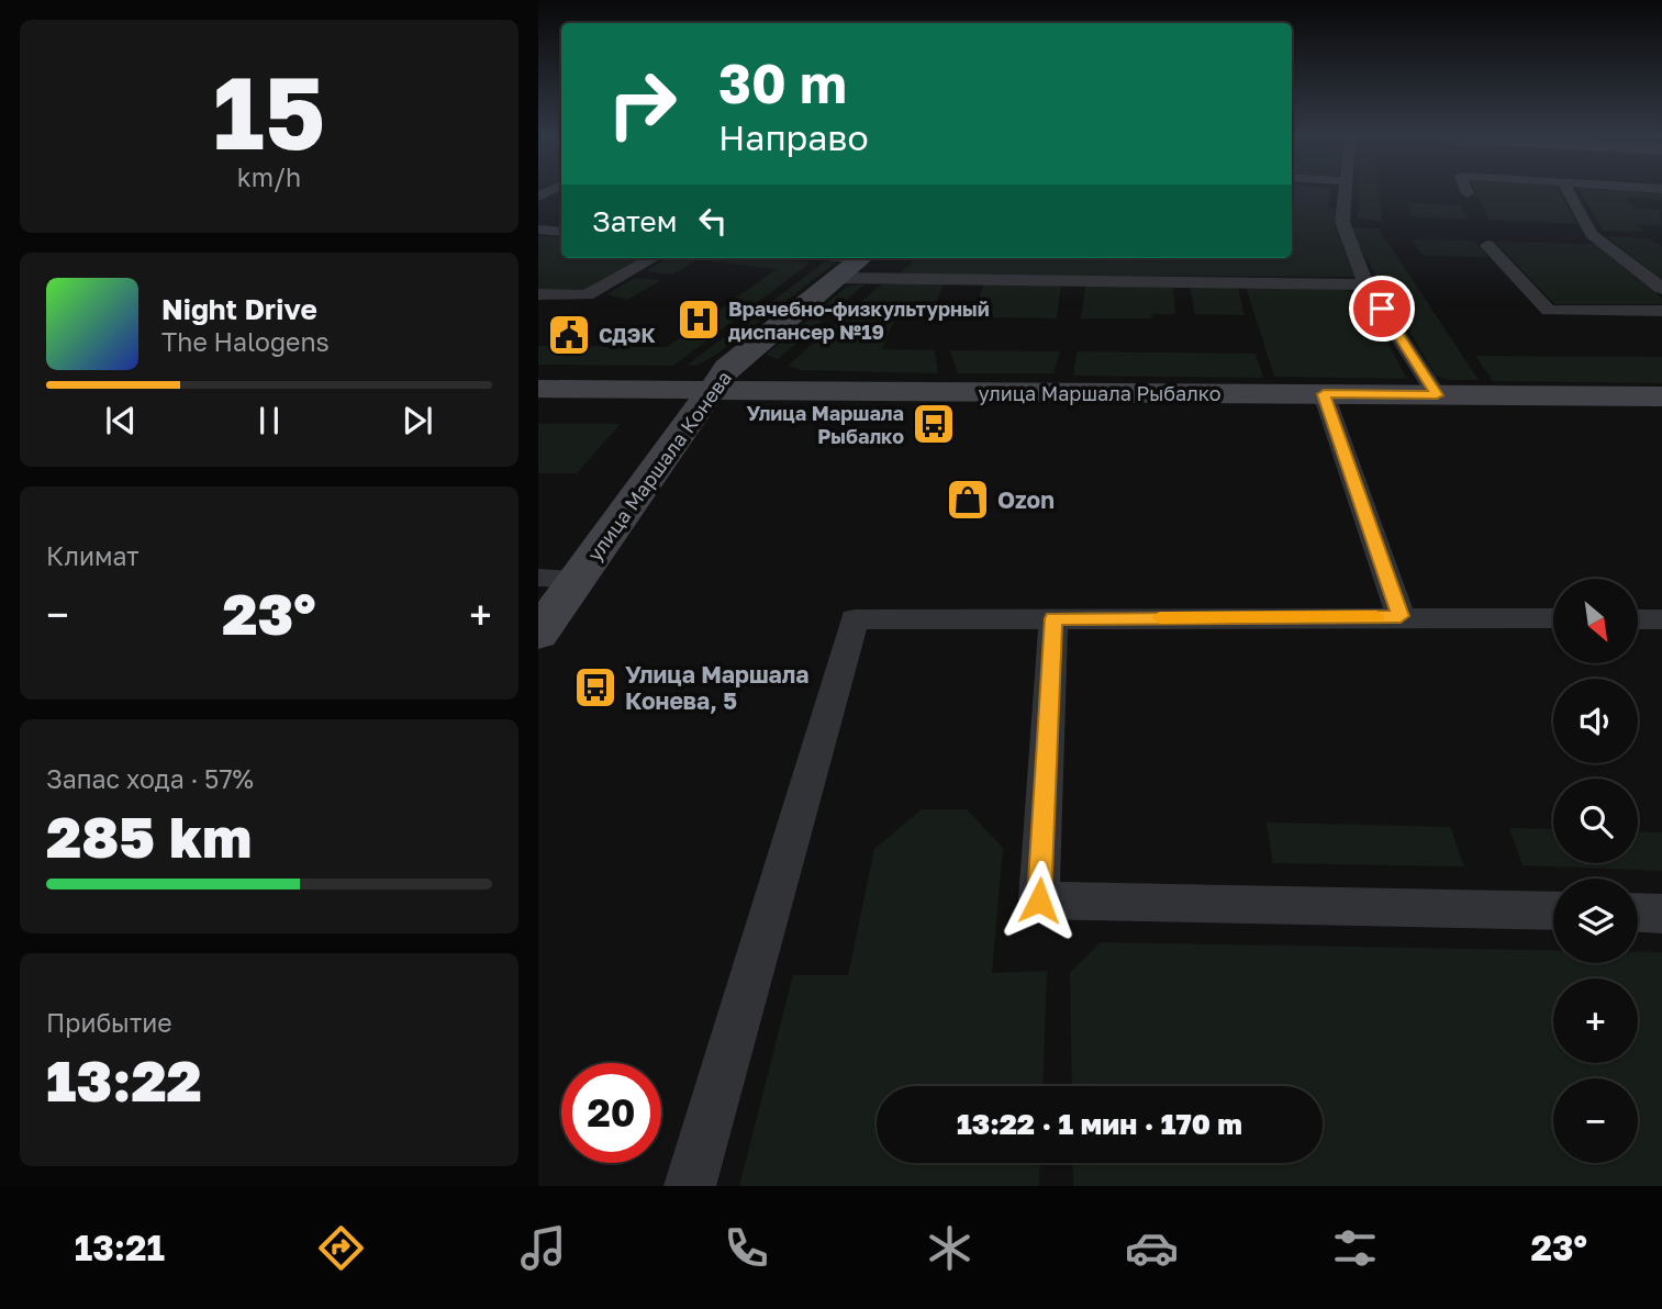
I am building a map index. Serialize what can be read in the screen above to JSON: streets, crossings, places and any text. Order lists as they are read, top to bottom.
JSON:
{
  "streets": {
    "street": ["улица Маршала Рыбалко", "улица Маршала Конева"]
  },
  "crossings": [
    ["улица Маршала Рыбалко", "улица Маршала Конева"]
  ],
  "places": {
    "hospital": ["Врачебно-физкультурный диспансер №19"],
    "public building": ["СДЭК"],
    "bus stop": ["Улица Маршала Рыбалко", "Улица Маршала Конева, 5"],
    "shop": ["Ozon"]
  },
  "north": "bottom right",
  "page": {
    "tile": [
      ["15", "km/h"],
      "Климат",
      ["Запас хода · 57%", "285 km"],
      ["Прибытие", "13:22"]
    ],
    "turn": ["30 m", "Направо"],
    "then": "Затем",
    "song": ["Night Drive", "The Halogens"],
    "map_buttons": ["+", "−"],
    "heat": ["−", "23°", "+"],
    "limit": "20",
    "trip": "13:22 · 1 мин · 170 m",
    "tabs": ["13:21", "23°"]
  }
}
